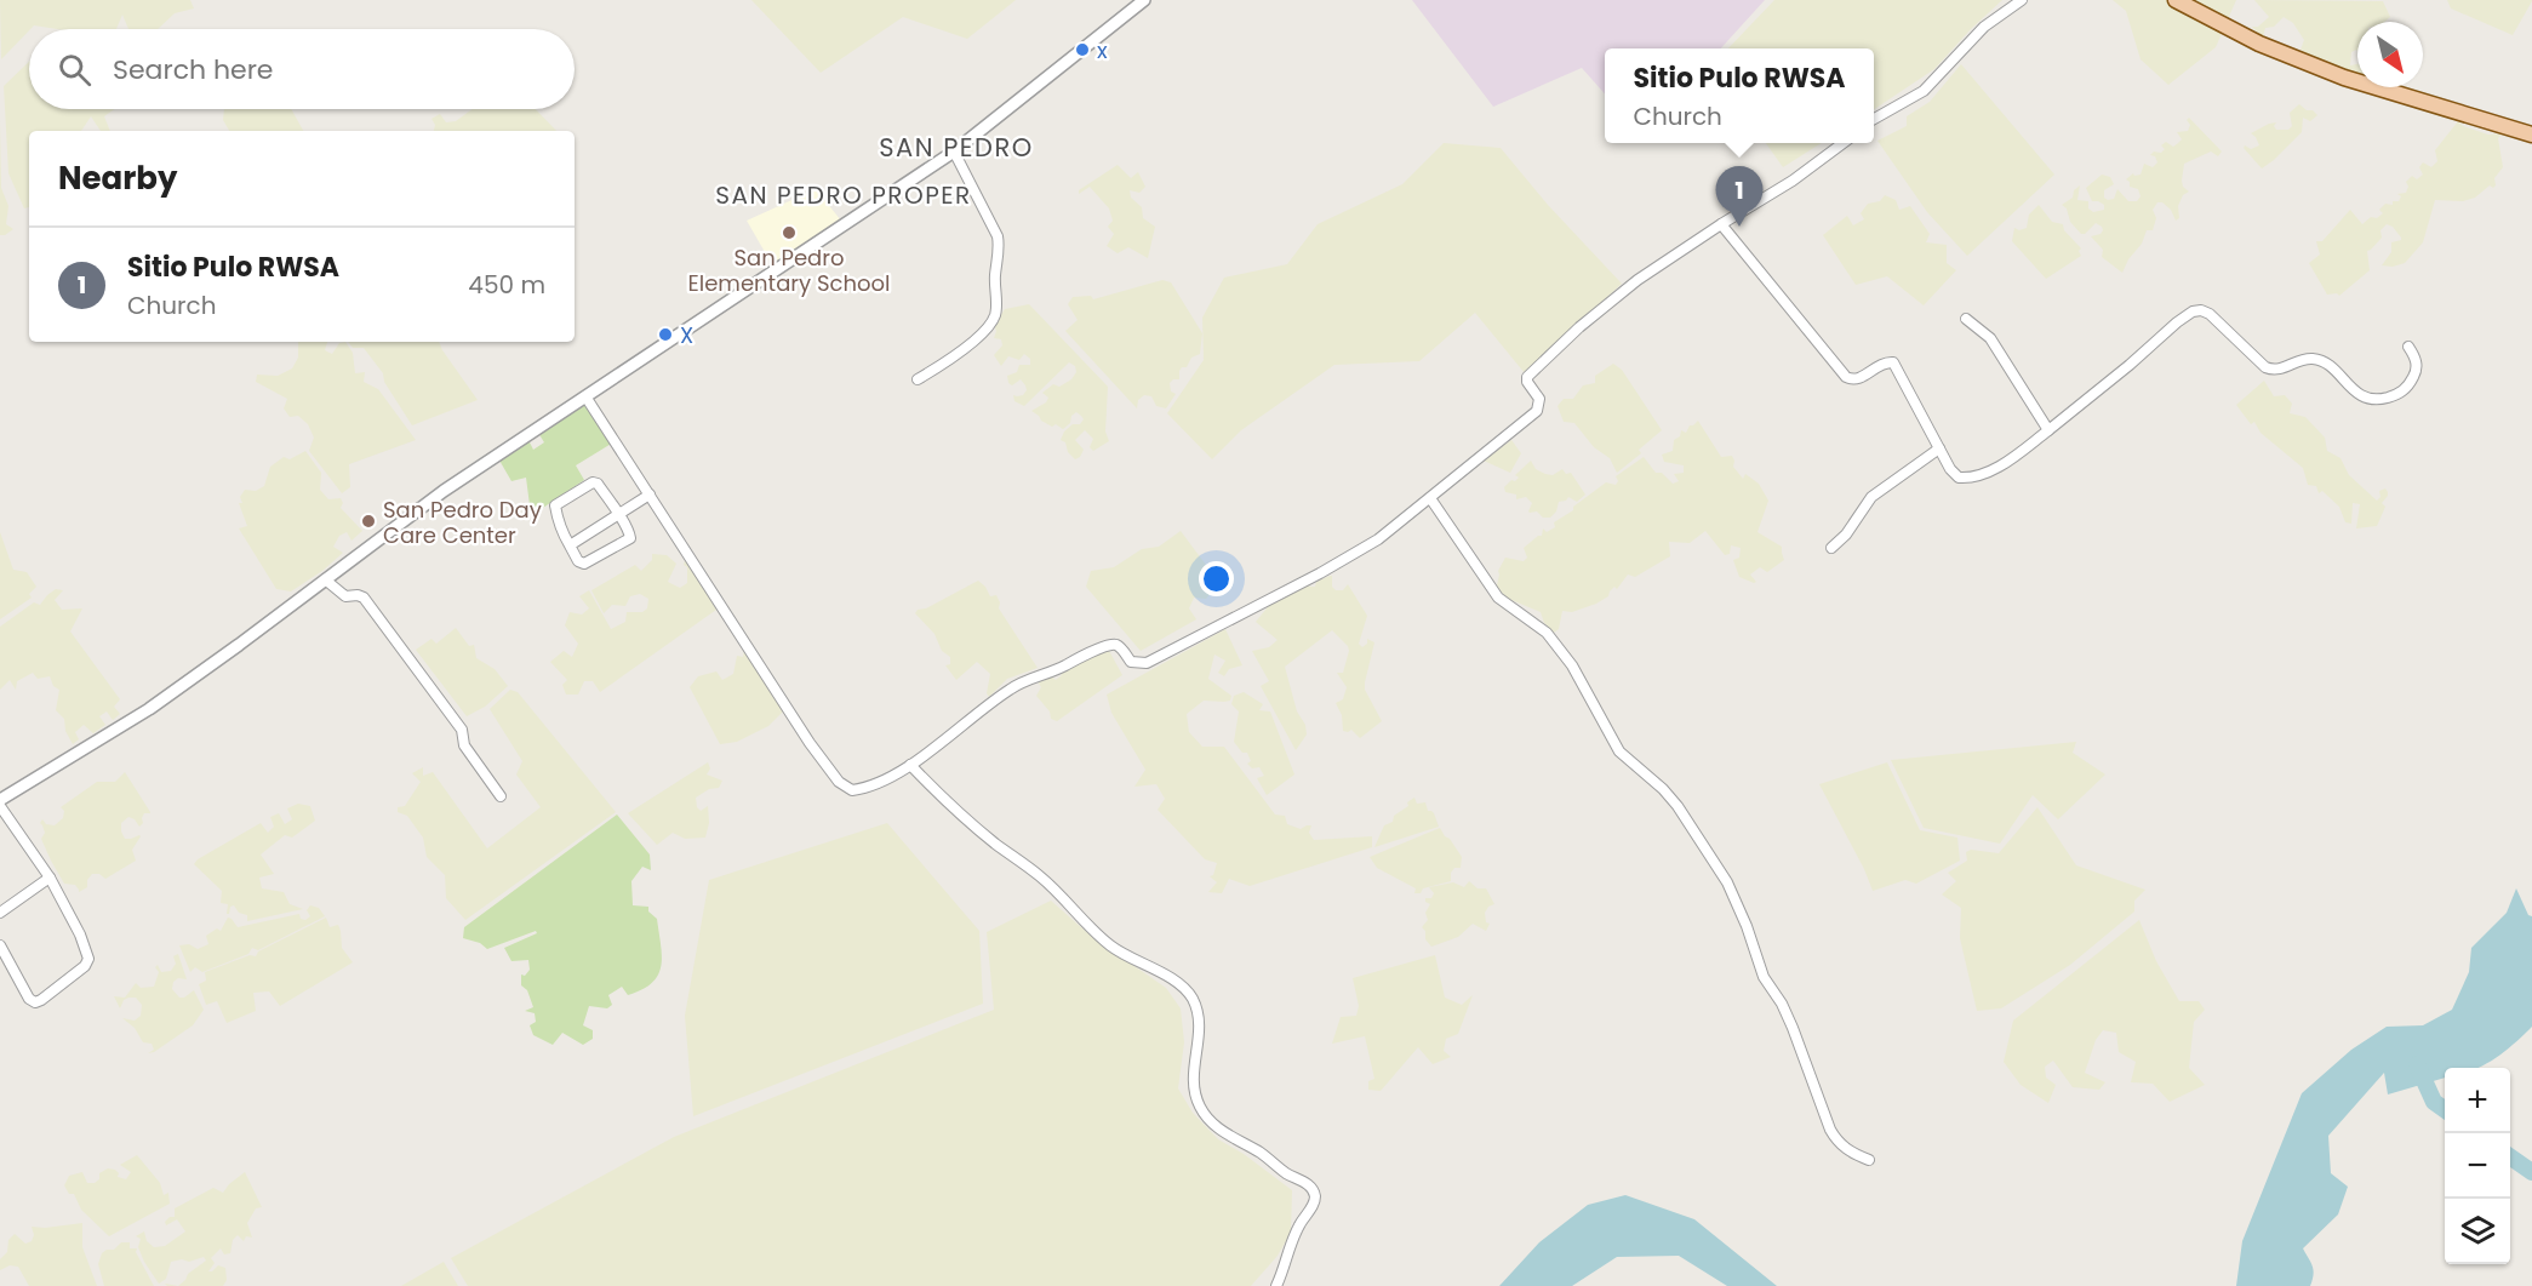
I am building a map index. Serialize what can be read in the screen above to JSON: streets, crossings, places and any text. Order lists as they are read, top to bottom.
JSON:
{
  "districts": ["SAN PEDRO", "SAN PEDRO PROPER"],
  "places": [
    "x",
    "San Pedro Elementary School",
    "X",
    "San Pedro Day Care Center"
  ],
  "north": "bottom right",
  "page": {
    "search": "Search here",
    "popup": ["Sitio Pulo RWSA", "Church"],
    "heading": "Nearby",
    "pins": "1",
    "list": [
      {
        "mark": "1",
        "name": "Sitio Pulo RWSA",
        "note": "Church",
        "value": "450 m"
      }
    ],
    "map_buttons": ["+", "−"]
  }
}
